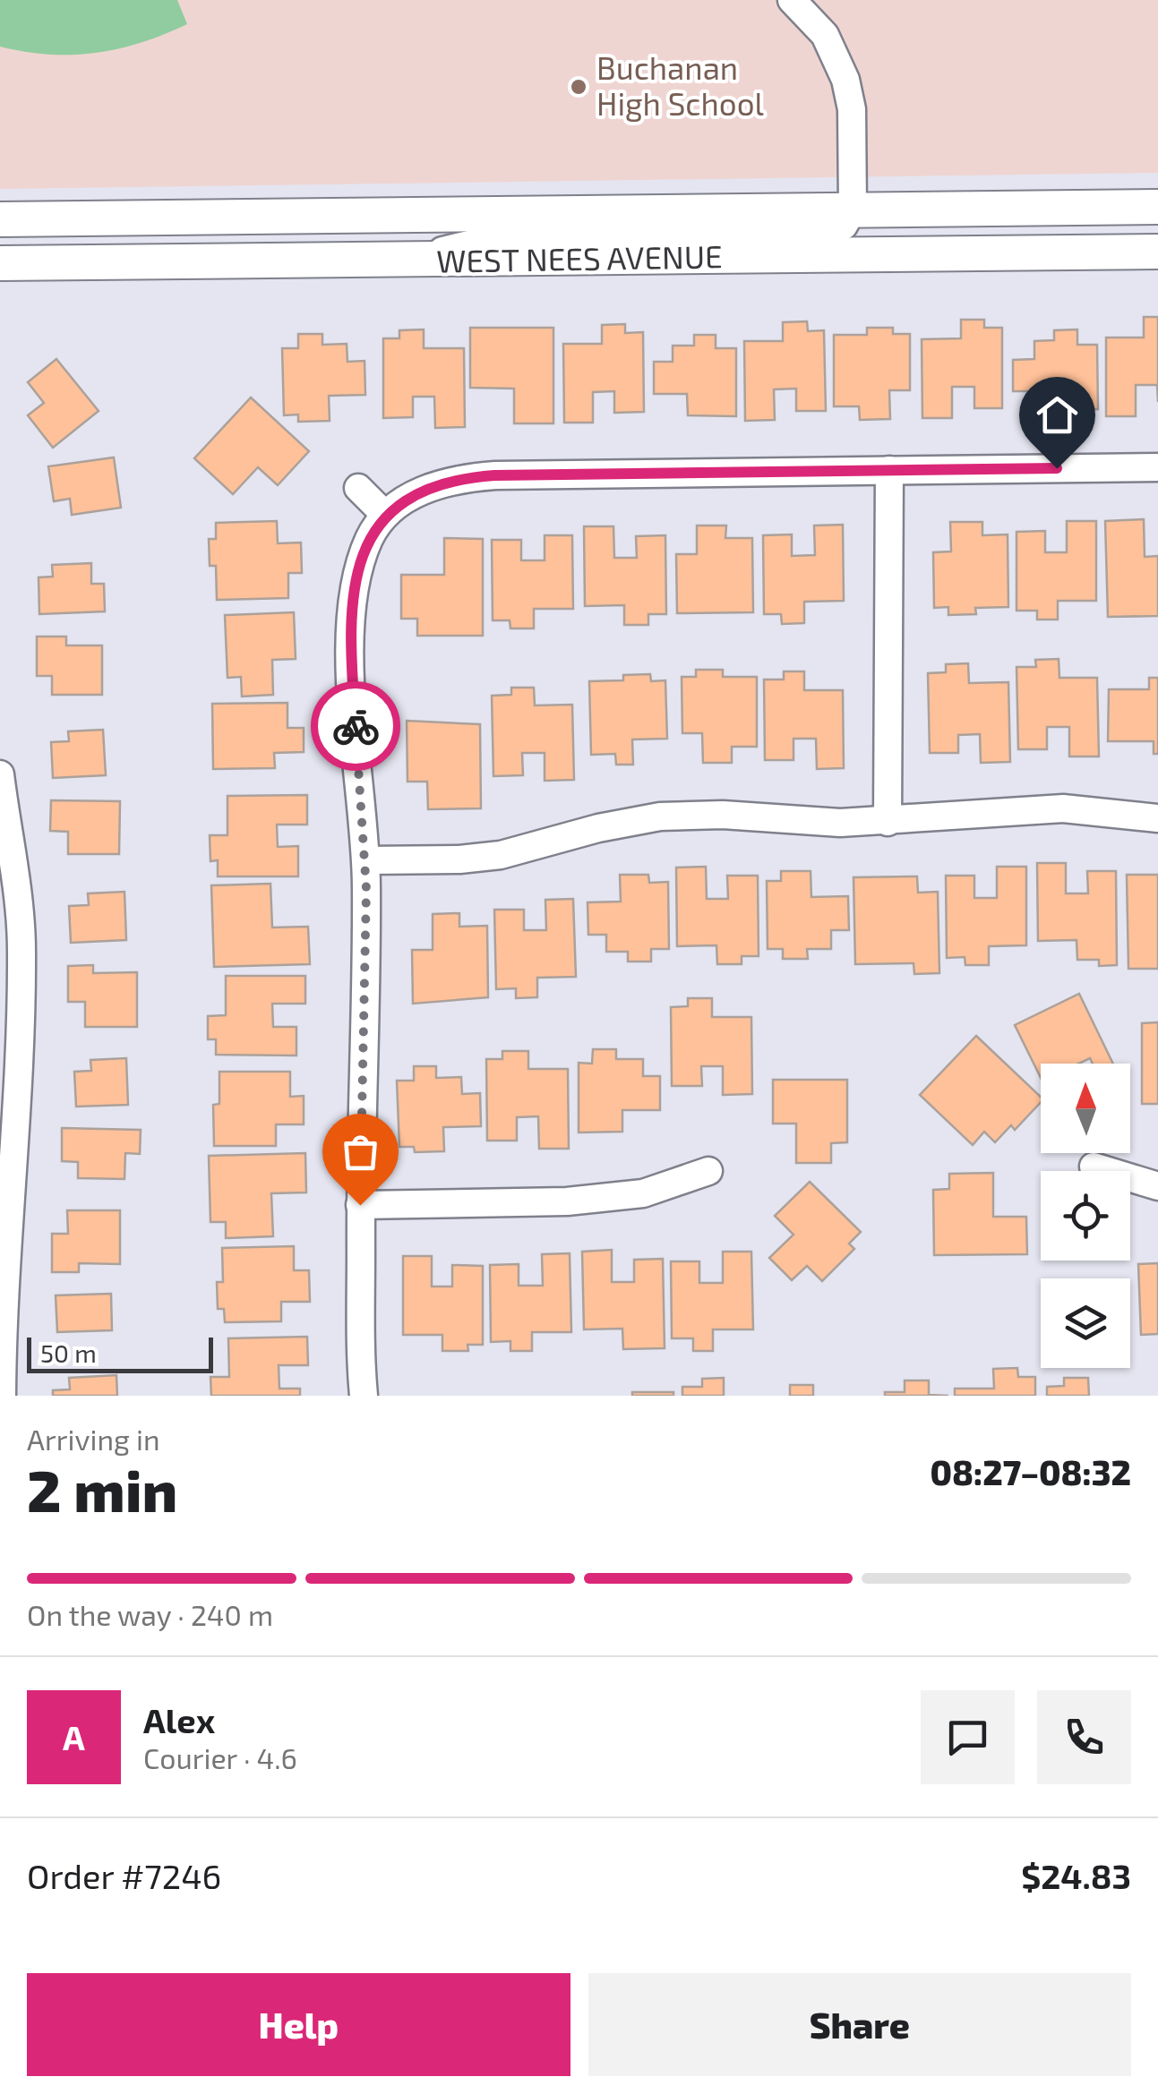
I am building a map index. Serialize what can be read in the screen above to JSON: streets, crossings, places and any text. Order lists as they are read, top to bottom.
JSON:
{
  "streets": {
    "main road": ["WEST NEES AVENUE"]
  },
  "places": ["Buchanan High School"],
  "scale_bar": "50 m",
  "north": "top",
  "page": {
    "scale": "50 m",
    "heading": ["2 min", "Arriving in", "08:27–08:32"],
    "panel": [
      "Alex",
      "Courier · 4.6",
      "Order #7246",
      "$24.83"
    ],
    "bar": "On the way · 240 m",
    "round": "A",
    "buttons": ["Help", "Share"]
  }
}
